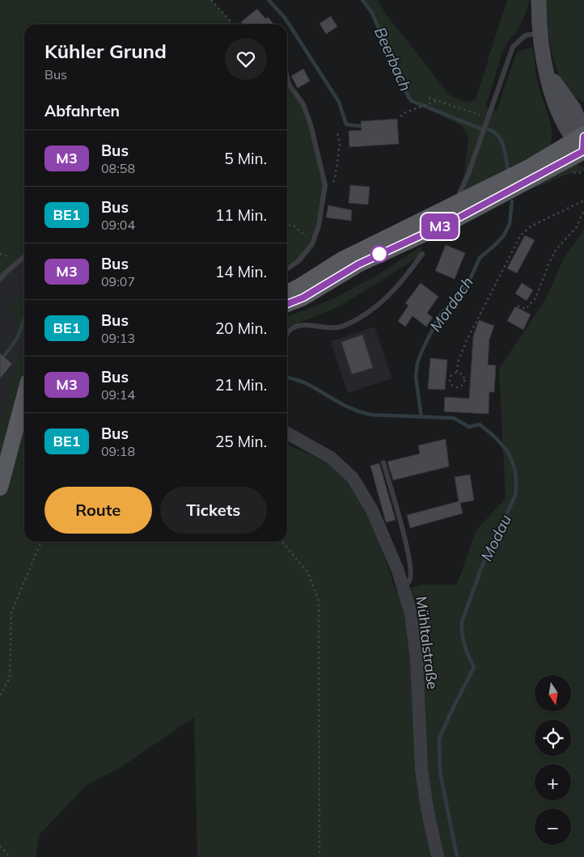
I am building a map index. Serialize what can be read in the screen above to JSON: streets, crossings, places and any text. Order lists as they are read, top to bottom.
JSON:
{
  "streets": {
    "street": ["Mühltalstraße"]
  },
  "water": ["Beerbach", "Mordach", "Modau"],
  "lines": ["bus line M3"],
  "north": "bottom",
  "page": {
    "on_map": "M3",
    "heading": [
      ["Kühler Grund", "Bus"],
      "Abfahrten"
    ],
    "list": [
      {
        "mark": "M3",
        "name": "Bus",
        "note": "08:58",
        "value": "5 Min."
      },
      {
        "mark": "BE1",
        "name": "Bus",
        "note": "09:04",
        "value": "11 Min."
      },
      {
        "mark": "M3",
        "name": "Bus",
        "note": "09:07",
        "value": "14 Min."
      },
      {
        "mark": "BE1",
        "name": "Bus",
        "note": "09:13",
        "value": "20 Min."
      },
      {
        "mark": "M3",
        "name": "Bus",
        "note": "09:14",
        "value": "21 Min."
      },
      {
        "mark": "BE1",
        "name": "Bus",
        "note": "09:18",
        "value": "25 Min."
      }
    ],
    "buttons": ["Route", "Tickets"],
    "map_buttons": ["+", "−"]
  }
}
